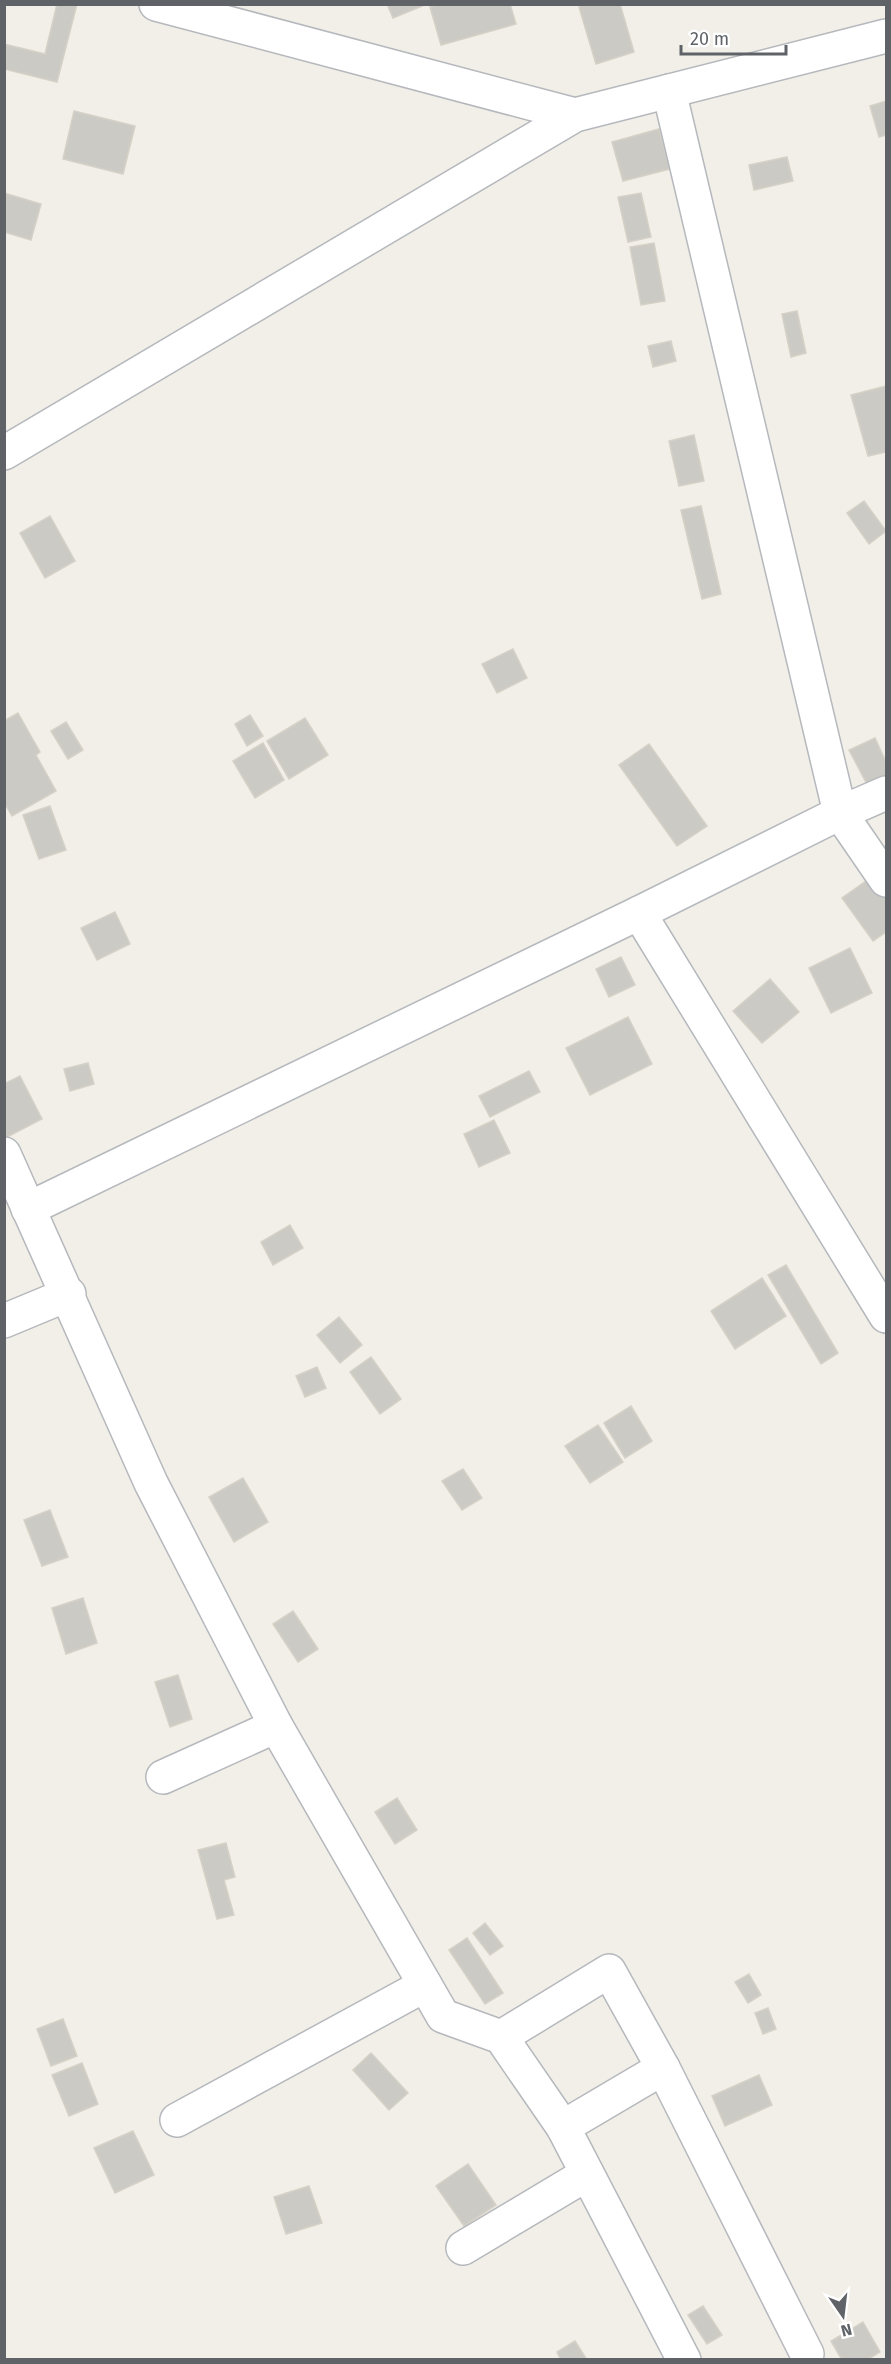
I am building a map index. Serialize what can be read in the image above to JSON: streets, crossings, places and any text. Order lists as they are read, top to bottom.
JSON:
{
  "scale_bar": "20 m",
  "north": "bottom"
}
